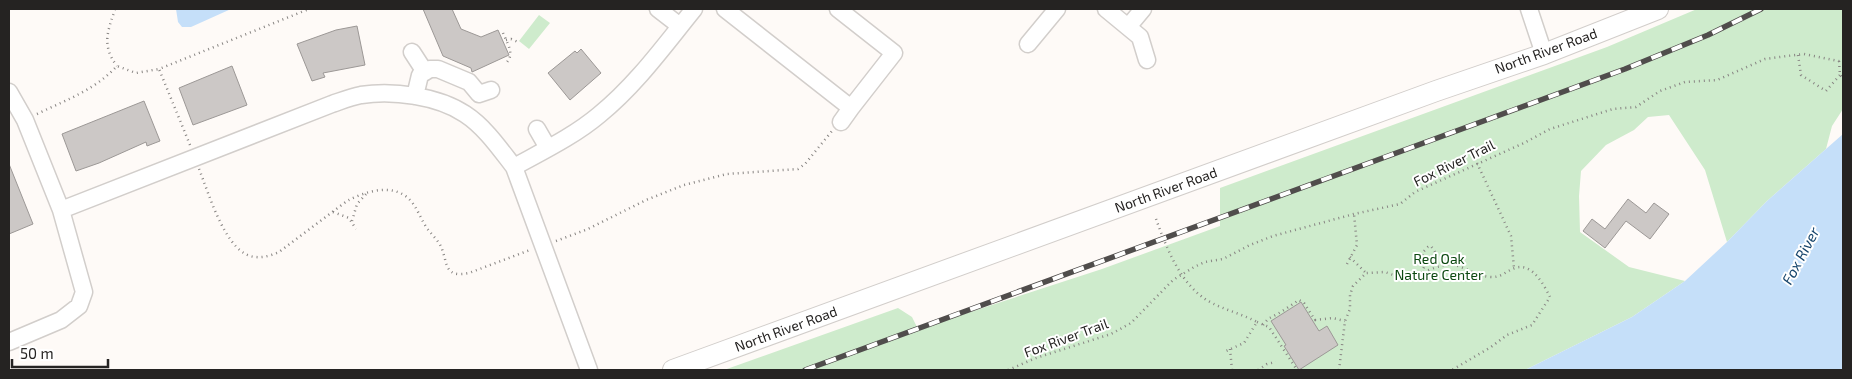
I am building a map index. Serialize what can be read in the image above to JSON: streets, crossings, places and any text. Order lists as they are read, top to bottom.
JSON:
{
  "streets": {
    "main road": ["North River Road"],
    "path": ["Fox River Trail"]
  },
  "water": ["Fox River"],
  "parks": ["Red Oak Nature Center"],
  "scale_bar": "50 m"
}
